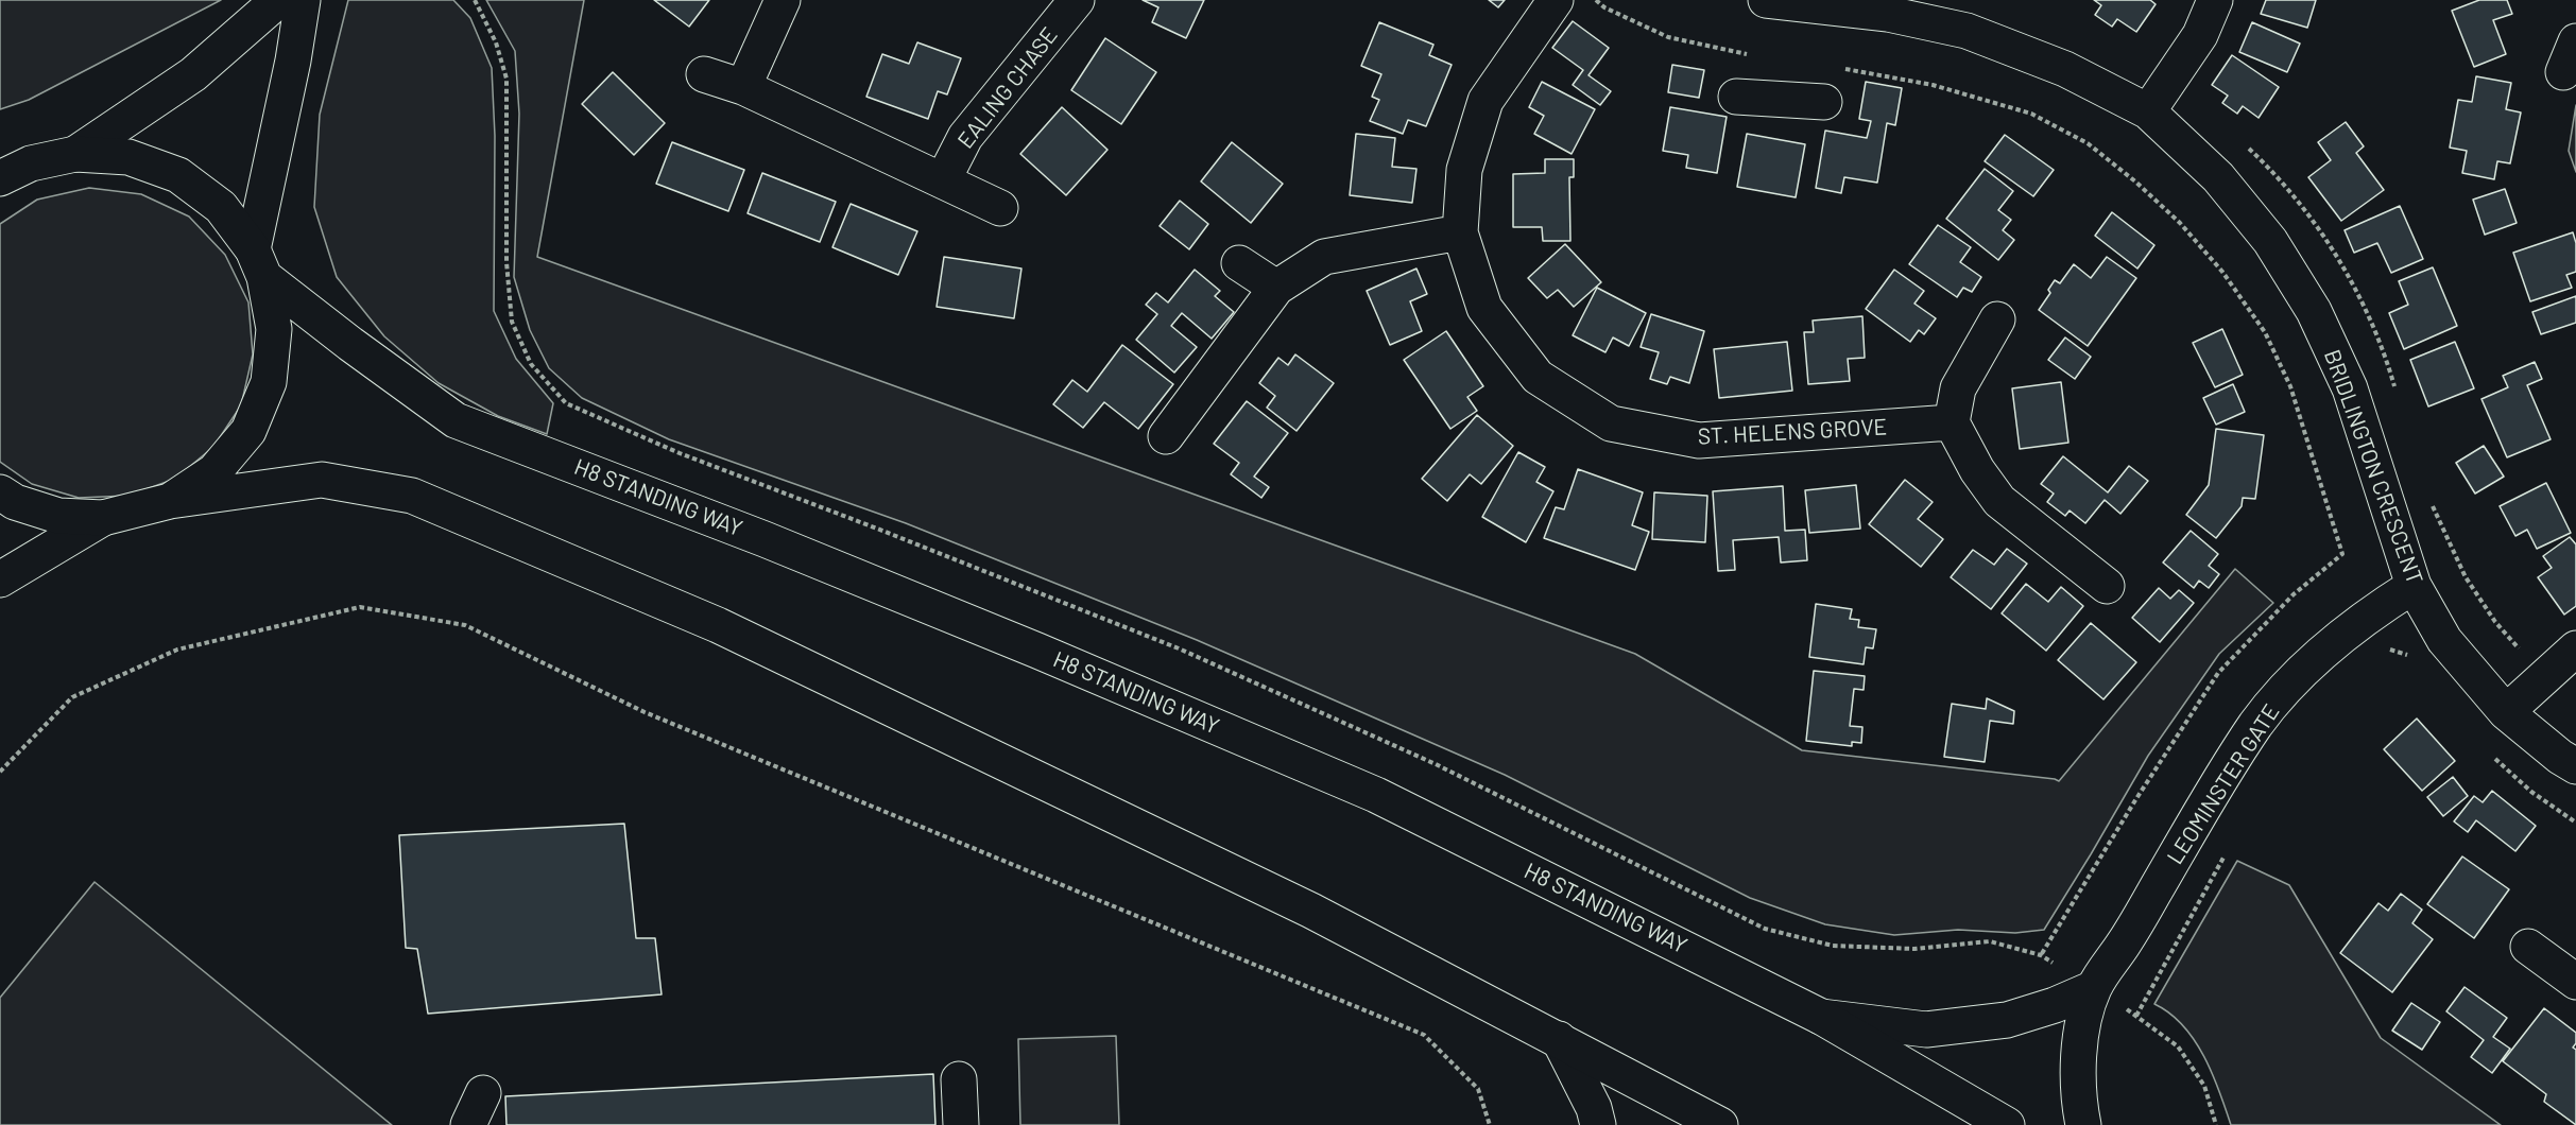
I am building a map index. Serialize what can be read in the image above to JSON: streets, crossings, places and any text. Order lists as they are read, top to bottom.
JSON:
{
  "streets": {
    "main road": [
      "EALING CHASE",
      "ST. HELENS GROVE",
      "BRIDLINGTON CRESCENT",
      "H8 STANDING WAY",
      "LEOMINSTER GATE"
    ]
  },
  "crossings": [
    ["BRIDLINGTON CRESCENT", "LEOMINSTER GATE"]
  ]
}
